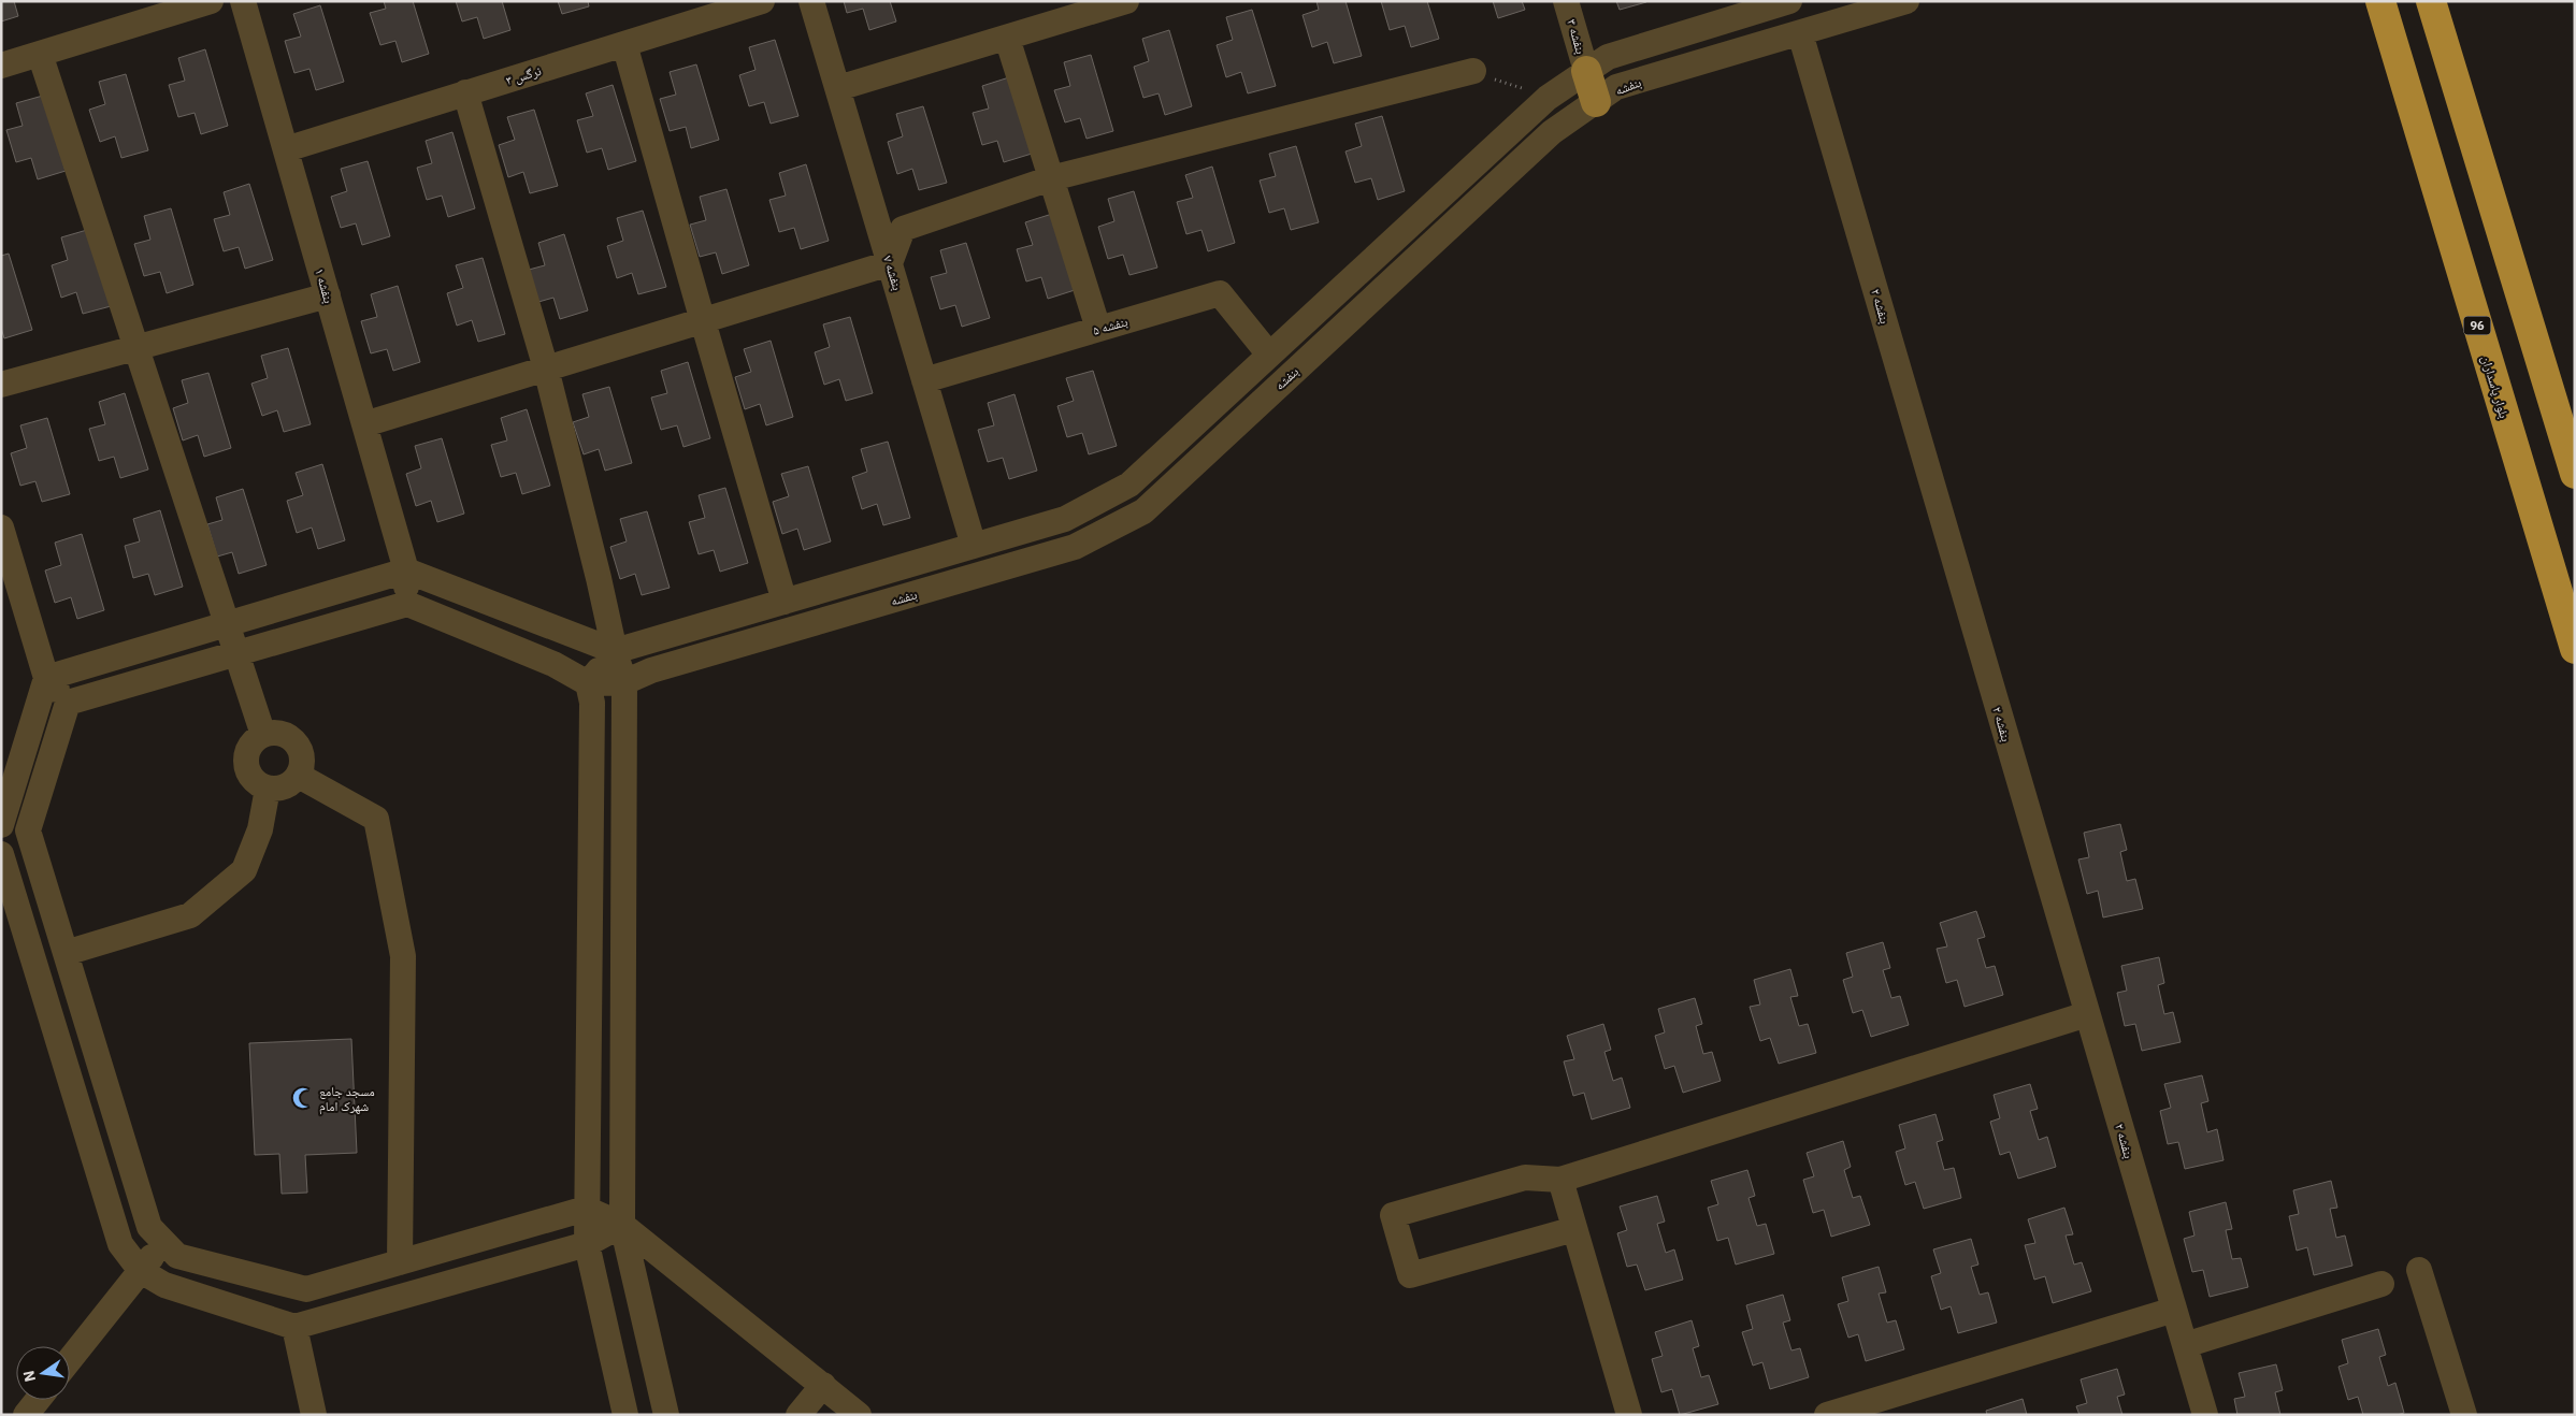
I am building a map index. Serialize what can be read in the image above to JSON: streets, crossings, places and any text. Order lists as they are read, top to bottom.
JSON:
{
  "streets": {
    "highway": ["96", "بلوار پاسداران"],
    "street": [
      "بنفشه ۳",
      "نرگس ۳",
      "بنفشه",
      "بنفشه ۷",
      "بنفشه ۱",
      "بنفشه ۲",
      "بنفشه ۵"
    ]
  },
  "crossings": [
    ["نرگس ۳", "بنفشه ۱"],
    ["بنفشه", "بنفشه ۲"],
    ["بنفشه ۷", "بنفشه ۵"]
  ],
  "places": {
    "mosque": ["مسجد جامع شهرک امام"]
  },
  "north": "left"
}
